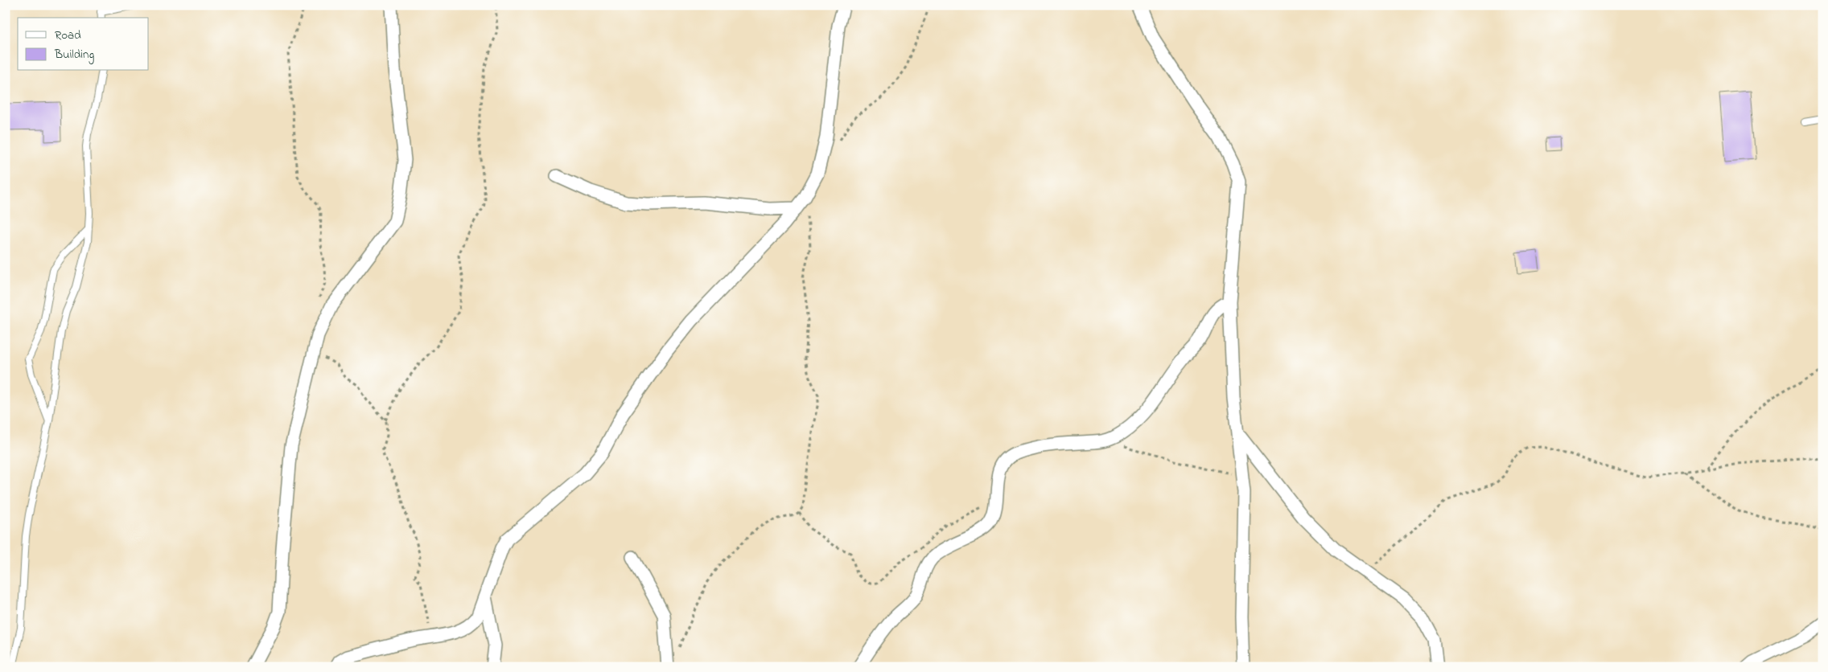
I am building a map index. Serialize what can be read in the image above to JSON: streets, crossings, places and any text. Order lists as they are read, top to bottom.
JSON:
{
  "legend": ["Road", "Building"]
}
